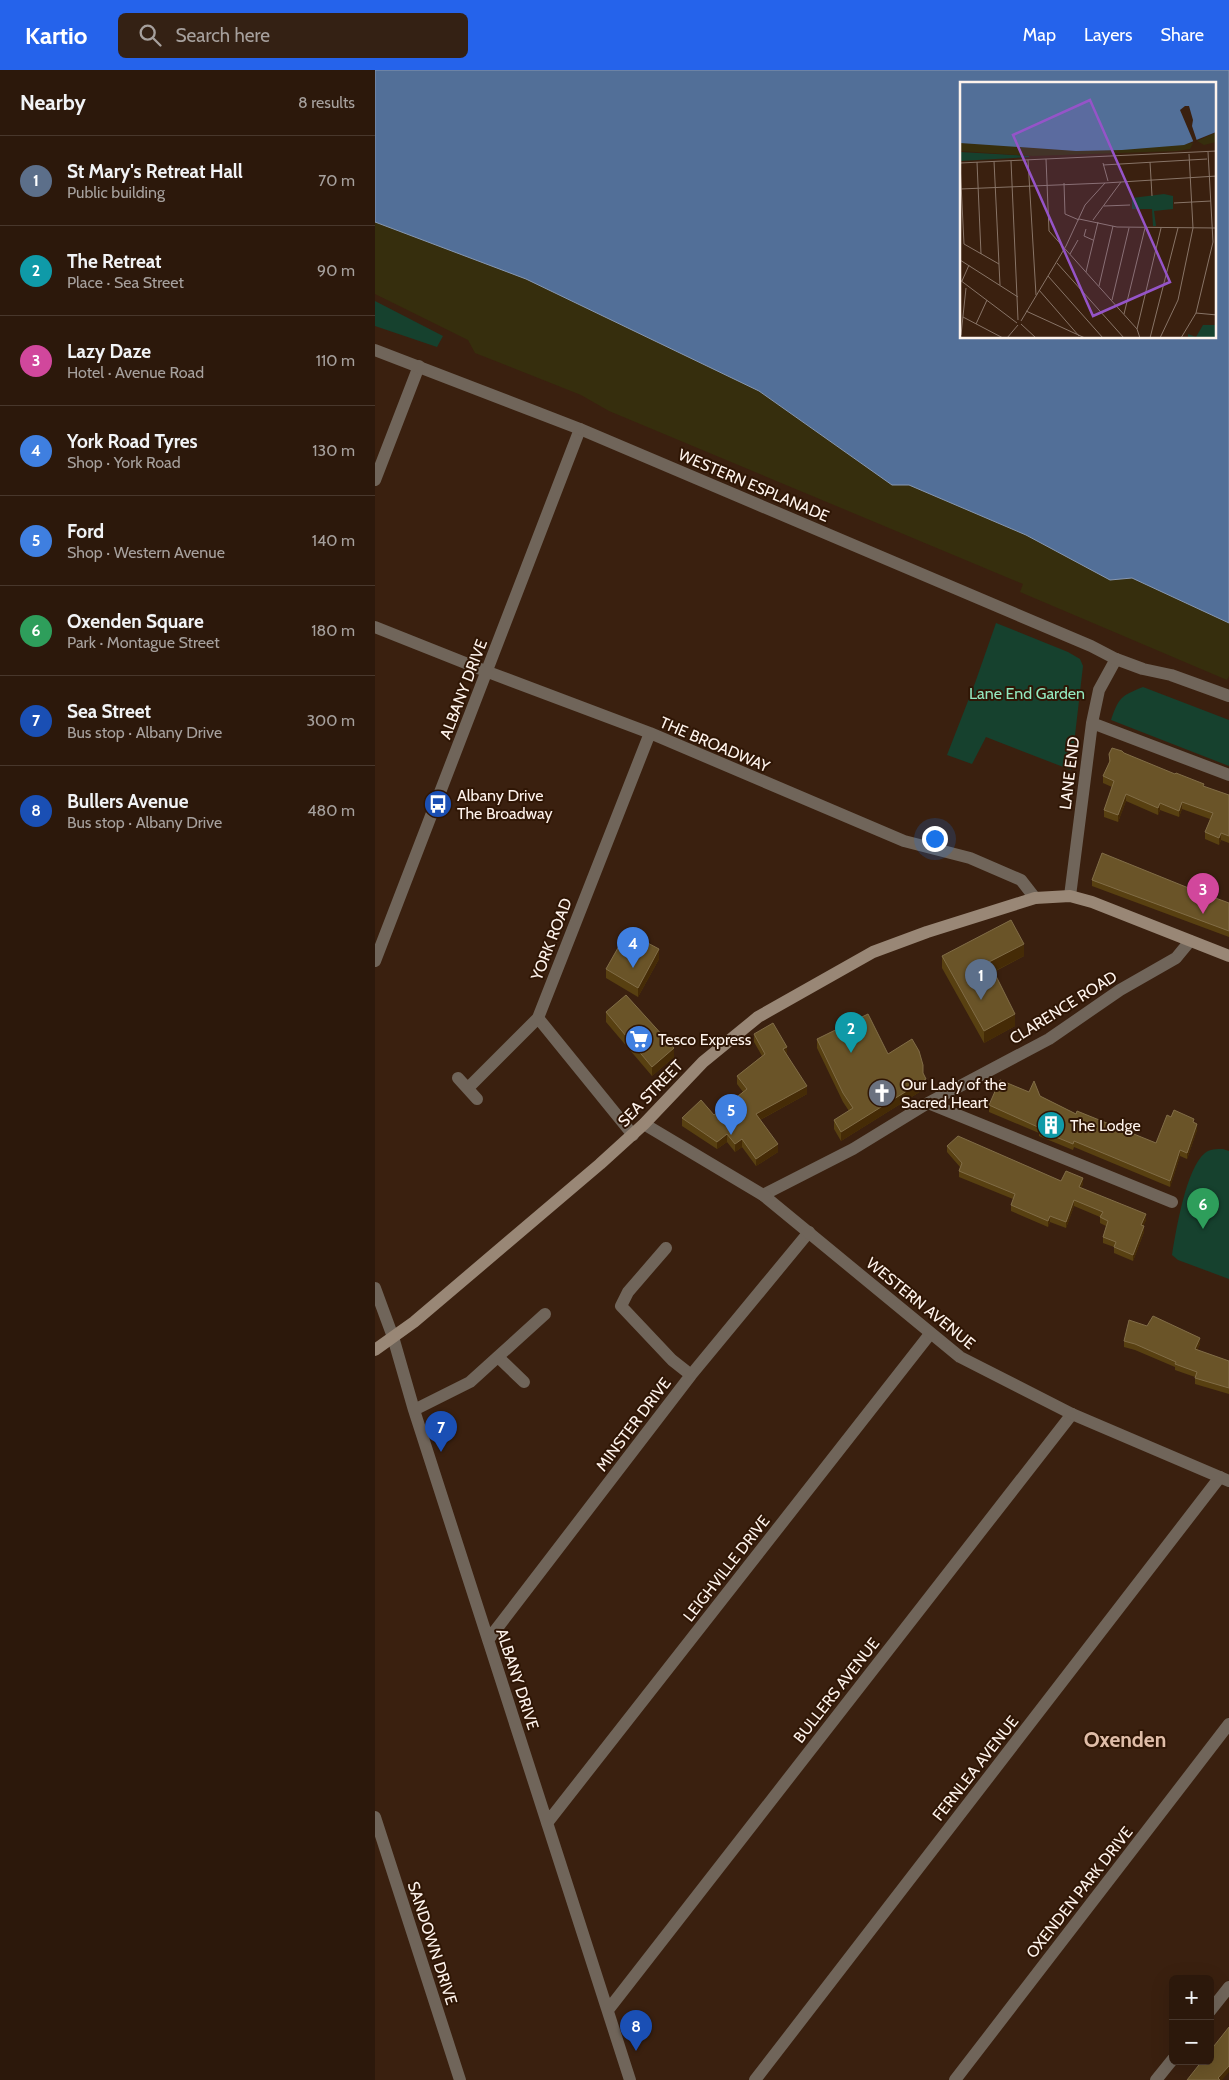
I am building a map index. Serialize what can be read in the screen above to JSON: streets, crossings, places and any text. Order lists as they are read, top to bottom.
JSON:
{
  "streets": {
    "main road": ["SEA STREET"],
    "street": [
      "WESTERN ESPLANADE",
      "ALBANY DRIVE",
      "THE BROADWAY",
      "LANE END",
      "YORK ROAD",
      "CLARENCE ROAD",
      "WESTERN AVENUE",
      "MINSTER DRIVE",
      "LEIGHVILLE DRIVE",
      "BULLERS AVENUE",
      "FERNLEA AVENUE",
      "OXENDEN PARK DRIVE",
      "SANDOWN DRIVE"
    ]
  },
  "crossings": [
    ["WESTERN ESPLANADE", "ALBANY DRIVE"],
    ["WESTERN ESPLANADE", "LANE END"],
    ["ALBANY DRIVE", "THE BROADWAY"],
    ["ALBANY DRIVE", "SEA STREET"],
    ["ALBANY DRIVE", "MINSTER DRIVE"],
    ["ALBANY DRIVE", "LEIGHVILLE DRIVE"],
    ["ALBANY DRIVE", "BULLERS AVENUE"],
    ["THE BROADWAY", "YORK ROAD"],
    ["THE BROADWAY", "SEA STREET"],
    ["LANE END", "SEA STREET"],
    ["CLARENCE ROAD", "SEA STREET"],
    ["CLARENCE ROAD", "WESTERN AVENUE"],
    ["SEA STREET", "WESTERN AVENUE"],
    ["WESTERN AVENUE", "MINSTER DRIVE"],
    ["WESTERN AVENUE", "LEIGHVILLE DRIVE"],
    ["WESTERN AVENUE", "BULLERS AVENUE"],
    ["WESTERN AVENUE", "FERNLEA AVENUE"]
  ],
  "districts": ["Oxenden"],
  "parks": ["Lane End Garden"],
  "places": {
    "bus stop": ["Albany Drive The Broadway"],
    "supermarket": ["Tesco Express"],
    "church": ["Our Lady of the Sacred Heart"],
    "building": ["The Lodge"]
  },
  "page": {
    "header": "Kartio",
    "search": "Search here",
    "nav": ["Map", "Layers", "Share"],
    "heading": ["Nearby", "8 results"],
    "list": [
      {
        "mark": "1",
        "name": "St Mary's Retreat Hall",
        "note": "Public building",
        "value": "70 m"
      },
      {
        "mark": "2",
        "name": "The Retreat",
        "note": "Place · Sea Street",
        "value": "90 m"
      },
      {
        "mark": "3",
        "name": "Lazy Daze",
        "note": "Hotel · Avenue Road",
        "value": "110 m"
      },
      {
        "mark": "4",
        "name": "York Road Tyres",
        "note": "Shop · York Road",
        "value": "130 m"
      },
      {
        "mark": "5",
        "name": "Ford",
        "note": "Shop · Western Avenue",
        "value": "140 m"
      },
      {
        "mark": "6",
        "name": "Oxenden Square",
        "note": "Park · Montague Street",
        "value": "180 m"
      },
      {
        "mark": "7",
        "name": "Sea Street",
        "note": "Bus stop · Albany Drive",
        "value": "300 m"
      },
      {
        "mark": "8",
        "name": "Bullers Avenue",
        "note": "Bus stop · Albany Drive",
        "value": "480 m"
      }
    ],
    "pins": [
      "3",
      "4",
      "1",
      "2",
      "5",
      "6",
      "7",
      "8"
    ],
    "map_buttons": ["+", "−"]
  }
}
